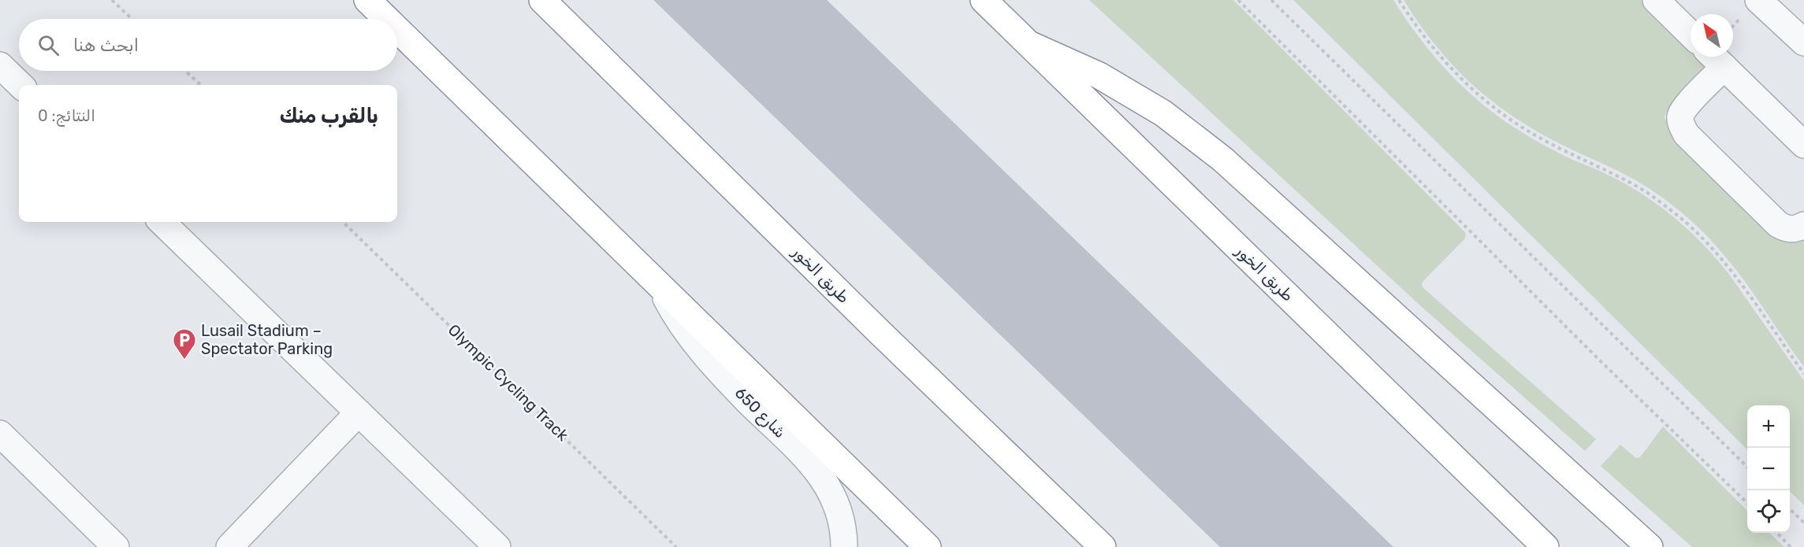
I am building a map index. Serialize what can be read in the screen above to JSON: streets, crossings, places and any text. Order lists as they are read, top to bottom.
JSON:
{
  "streets": {
    "highway": ["طريق الخور"],
    "street": ["شارع 650"],
    "path": ["Olympic Cycling Track"]
  },
  "places": {
    "parking": ["Lusail Stadium – Spectator Parking"]
  },
  "north": "top left",
  "page": {
    "search": "ابحث هنا",
    "heading": ["بالقرب منك", "النتائج: 0"],
    "map_buttons": ["+", "−"]
  }
}
